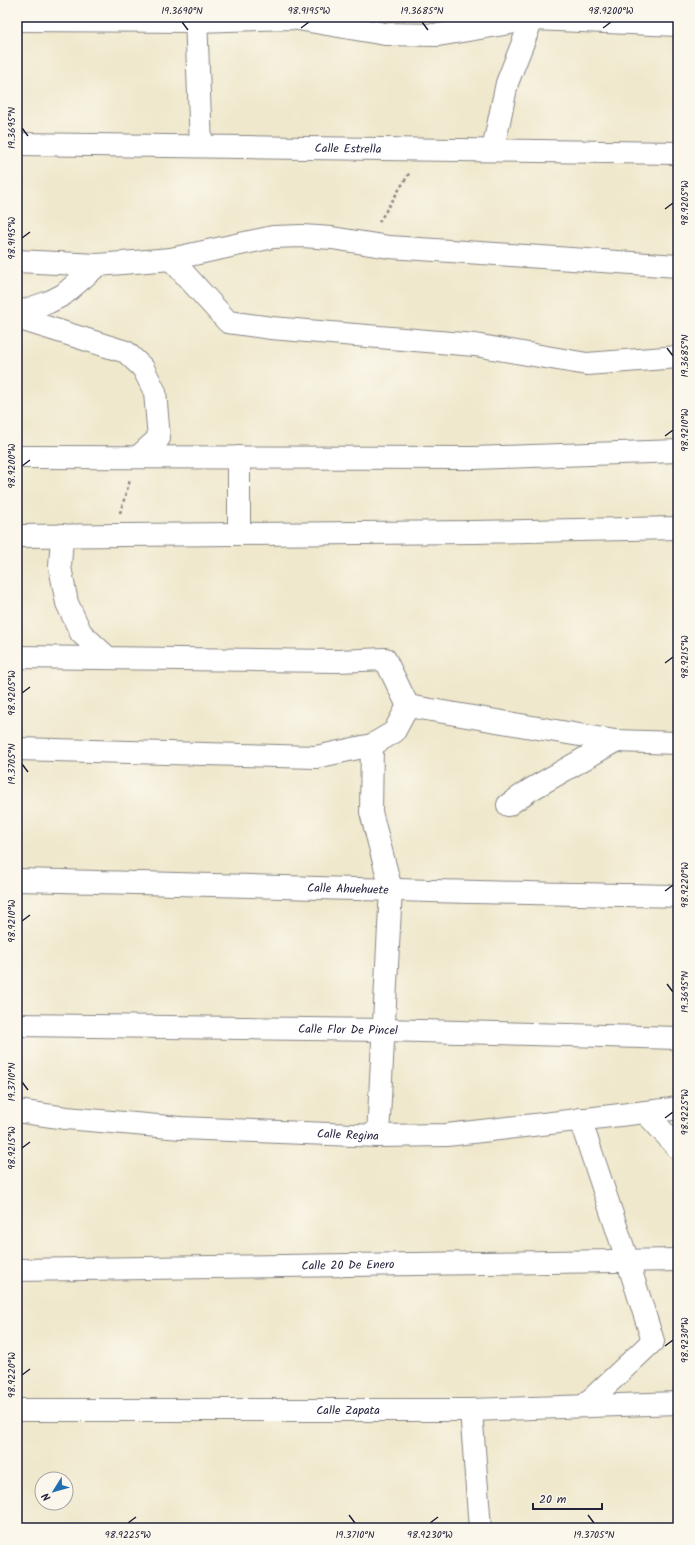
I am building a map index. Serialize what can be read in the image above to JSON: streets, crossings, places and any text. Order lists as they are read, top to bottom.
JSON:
{
  "streets": {
    "street": [
      "Calle Estrella",
      "Calle Ahuehuete",
      "Calle Flor De Pincel",
      "Calle Regina",
      "Calle 20 De Enero",
      "Calle Zapata"
    ]
  },
  "scale_bar": "20 m",
  "north": "bottom left",
  "coordinates": [
    "19.3690°N",
    "98.9195°W",
    "19.3685°N",
    "98.9200°W",
    "19.3695°N",
    "98.9205°W",
    "98.9210°W",
    "98.9215°W",
    "19.3705°N",
    "98.9220°W",
    "19.3710°N",
    "98.9225°W",
    "98.9230°W"
  ]
}
